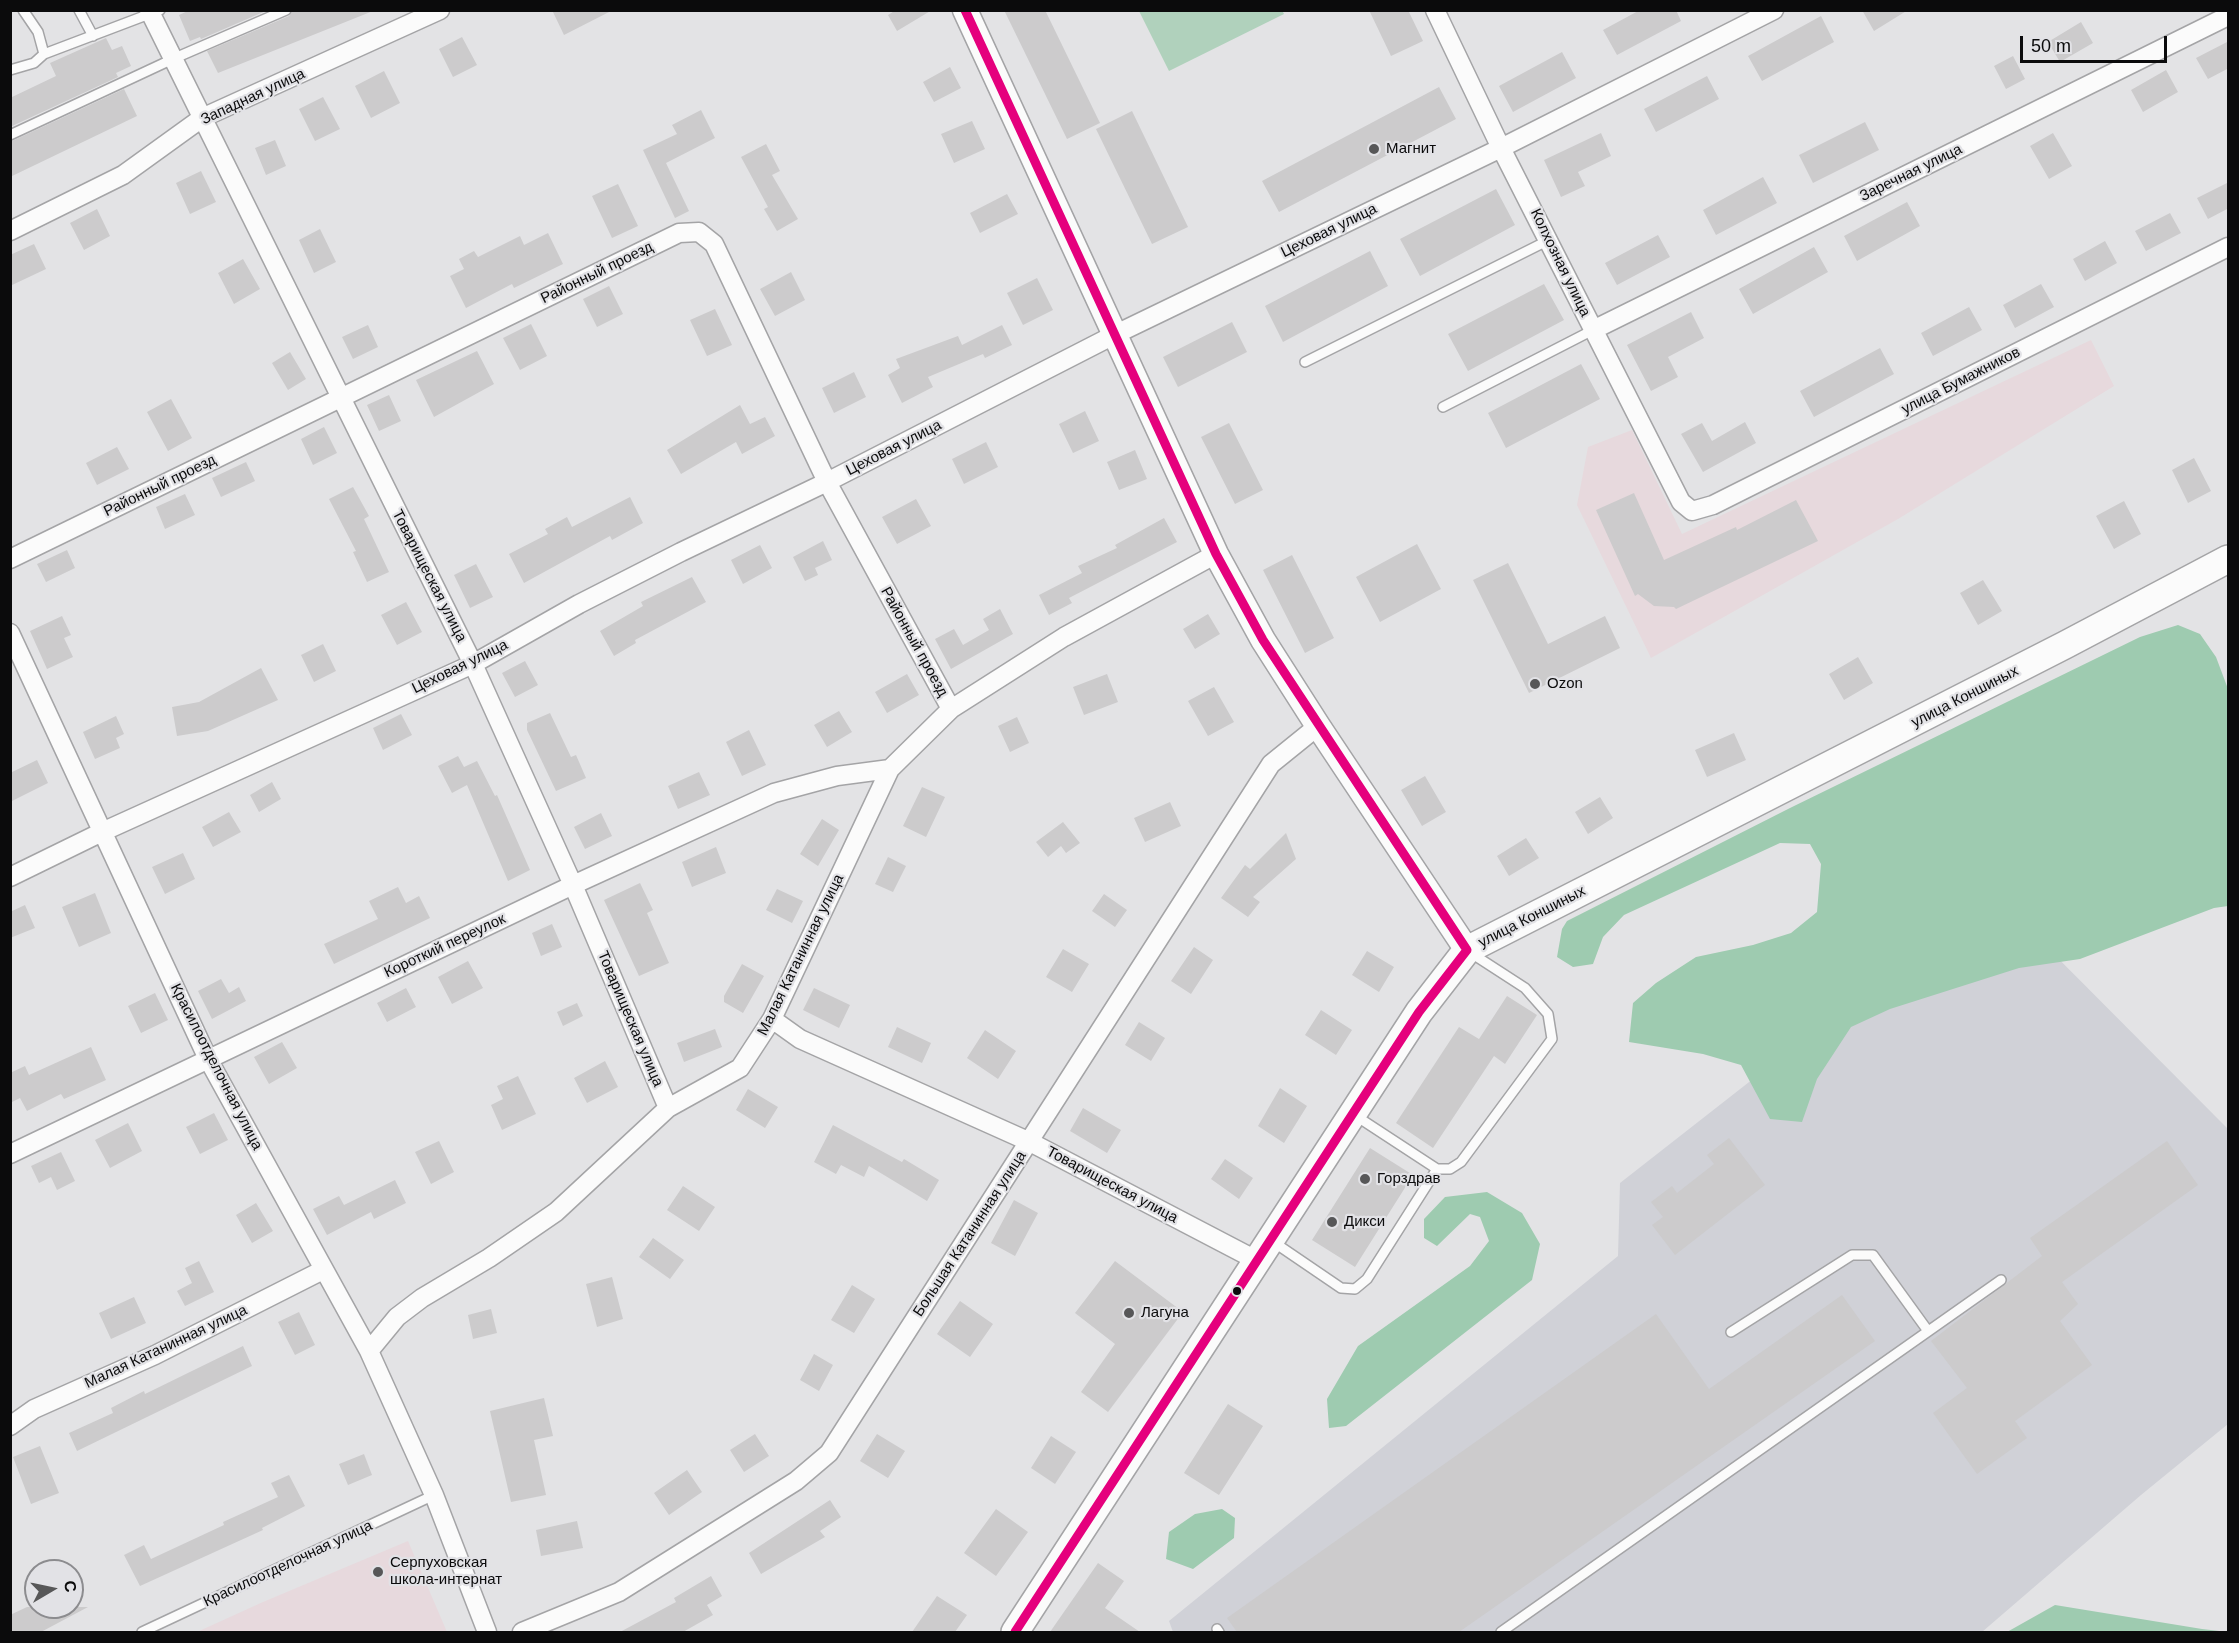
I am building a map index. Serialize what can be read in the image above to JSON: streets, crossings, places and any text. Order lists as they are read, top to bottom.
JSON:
{
  "streets": {
    "main road": ["улица Коншиных"],
    "street": [
      "Западная улица",
      "Заречная улица",
      "Цеховая улица",
      "Колхозная улица",
      "Районный проезд",
      "улица Бумажников",
      "Товарищеская улица",
      "Короткий переулок",
      "Малая Катанинная улица",
      "Красилоотделочная улица",
      "Большая Катанинная улица"
    ]
  },
  "crossings": [
    ["Западная улица", "Товарищеская улица"],
    ["Заречная улица", "Колхозная улица"],
    ["Цеховая улица", "Колхозная улица"],
    ["Цеховая улица", "Районный проезд"],
    ["Цеховая улица", "Товарищеская улица"],
    ["Цеховая улица", "Красилоотделочная улица"],
    ["Колхозная улица", "улица Бумажников"],
    ["Районный проезд", "Товарищеская улица"],
    ["Районный проезд", "Малая Катанинная улица"],
    ["Товарищеская улица", "улица Коншиных"],
    ["Товарищеская улица", "Короткий переулок"],
    ["Товарищеская улица", "Малая Катанинная улица"],
    ["Товарищеская улица", "Большая Катанинная улица"],
    ["Короткий переулок", "Малая Катанинная улица"],
    ["Короткий переулок", "Красилоотделочная улица"],
    ["Малая Катанинная улица", "Красилоотделочная улица"]
  ],
  "places": [
    "Магнит",
    "Ozon",
    "Горздрав",
    "Дикси",
    "Лагуна",
    "Серпуховская школа-интернат"
  ],
  "scale_bar": "50 m",
  "north": "right"
}
